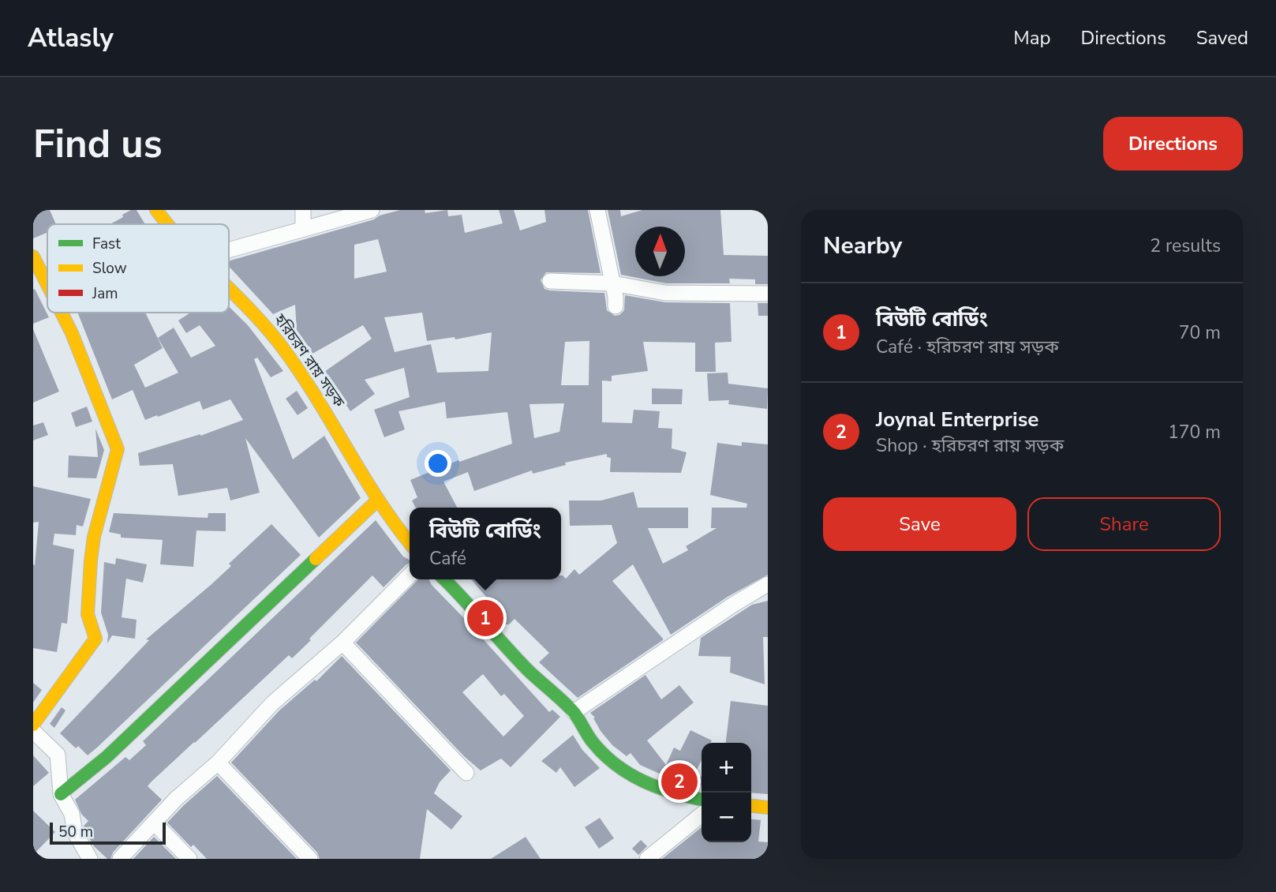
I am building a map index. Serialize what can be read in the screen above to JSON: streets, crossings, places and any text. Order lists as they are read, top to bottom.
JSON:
{
  "streets": {
    "street": ["হরিচরণ রায় সড়ক"]
  },
  "legend": ["Fast", "Slow", "Jam"],
  "scale_bar": "50 m",
  "north": "top",
  "page": {
    "header": "Atlasly",
    "nav": ["Map", "Directions", "Saved"],
    "buttons": [
      "Directions",
      ["Save", "Share"]
    ],
    "title": "Find us",
    "heading": ["Nearby", "2 results"],
    "list": [
      {
        "mark": "1",
        "name": "বিউটি বোর্ডিং",
        "note": "Café · হরিচরণ রায় সড়ক",
        "value": "70 m"
      },
      {
        "mark": "2",
        "name": "Joynal Enterprise",
        "note": "Shop · হরিচরণ রায় সড়ক",
        "value": "170 m"
      }
    ],
    "popup": ["বিউটি বোর্ডিং", "Café"],
    "pins": ["1", "2"],
    "map_buttons": ["+", "−"],
    "scale": "50 m"
  }
}
